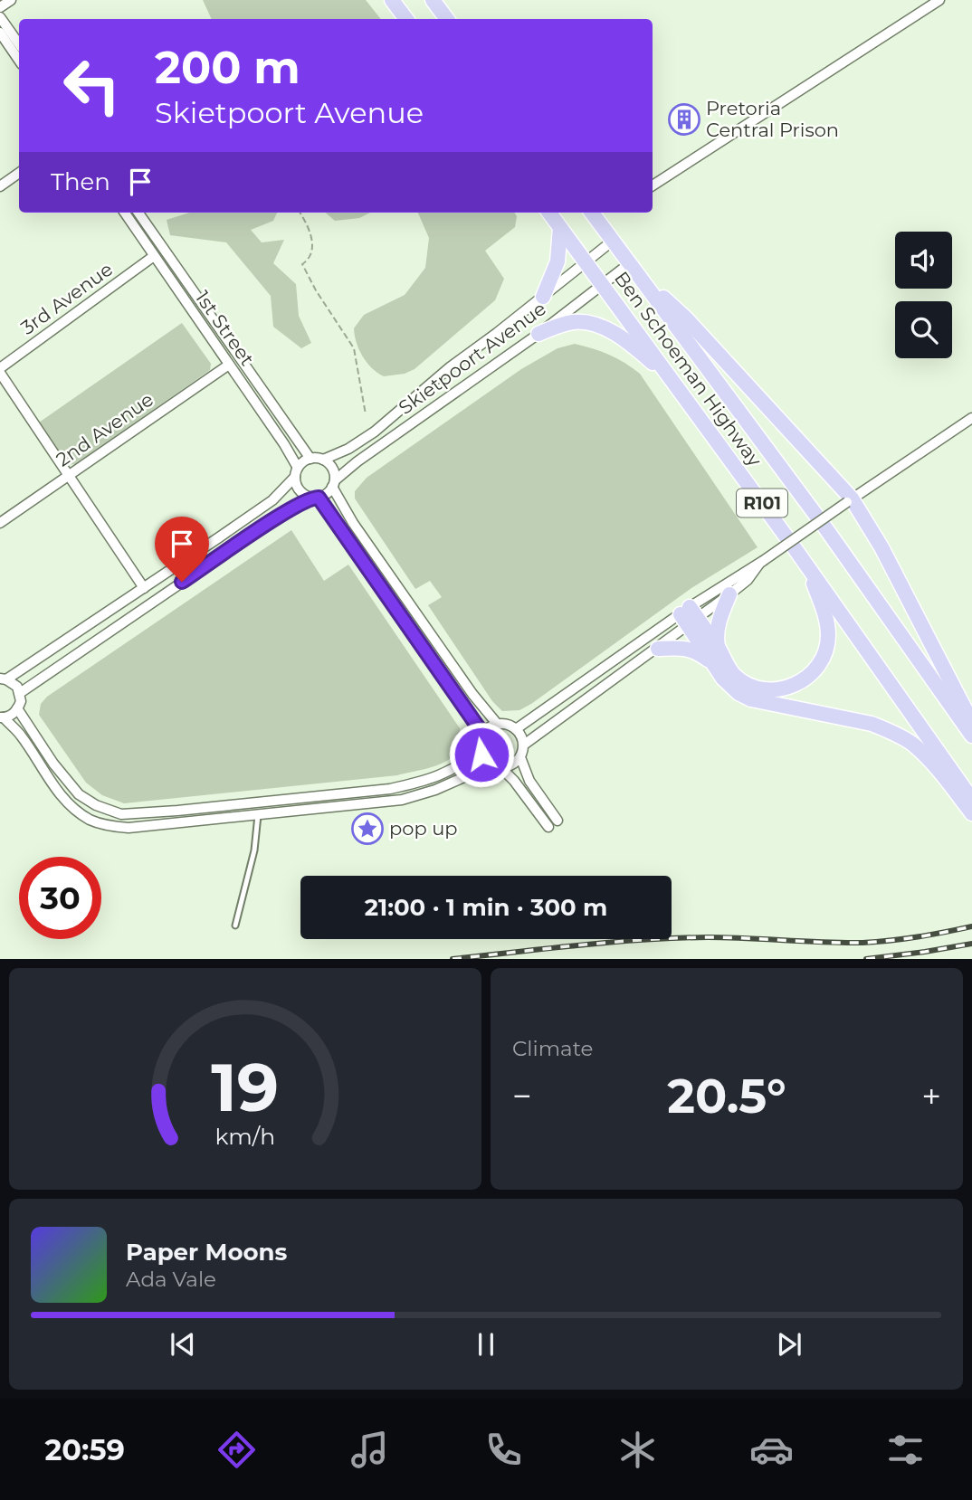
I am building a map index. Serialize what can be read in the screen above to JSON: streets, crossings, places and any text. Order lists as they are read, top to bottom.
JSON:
{
  "streets": {
    "main road": ["Ben Schoeman Highway", "R101"],
    "street": [
      "3rd Avenue",
      "1st Street",
      "Skietpoort Avenue",
      "2nd Avenue"
    ]
  },
  "crossings": [
    ["3rd Avenue", "1st Street"],
    ["1st Street", "Skietpoort Avenue"],
    ["1st Street", "2nd Avenue"],
    ["Skietpoort Avenue", "Ben Schoeman Highway"]
  ],
  "places": {
    "building": ["Pretoria Central Prison"],
    "place": ["pop up"]
  },
  "page": {
    "turn": ["200 m", "Skietpoort Avenue"],
    "then": "Then",
    "limit": "30",
    "trip": "21:00 · 1 min · 300 m",
    "tile": "Climate",
    "heat": ["−", "20.5°", "+"],
    "song": ["Paper Moons", "Ada Vale"],
    "tabs": "20:59",
    "gauge": ["19", "km/h"]
  }
}
